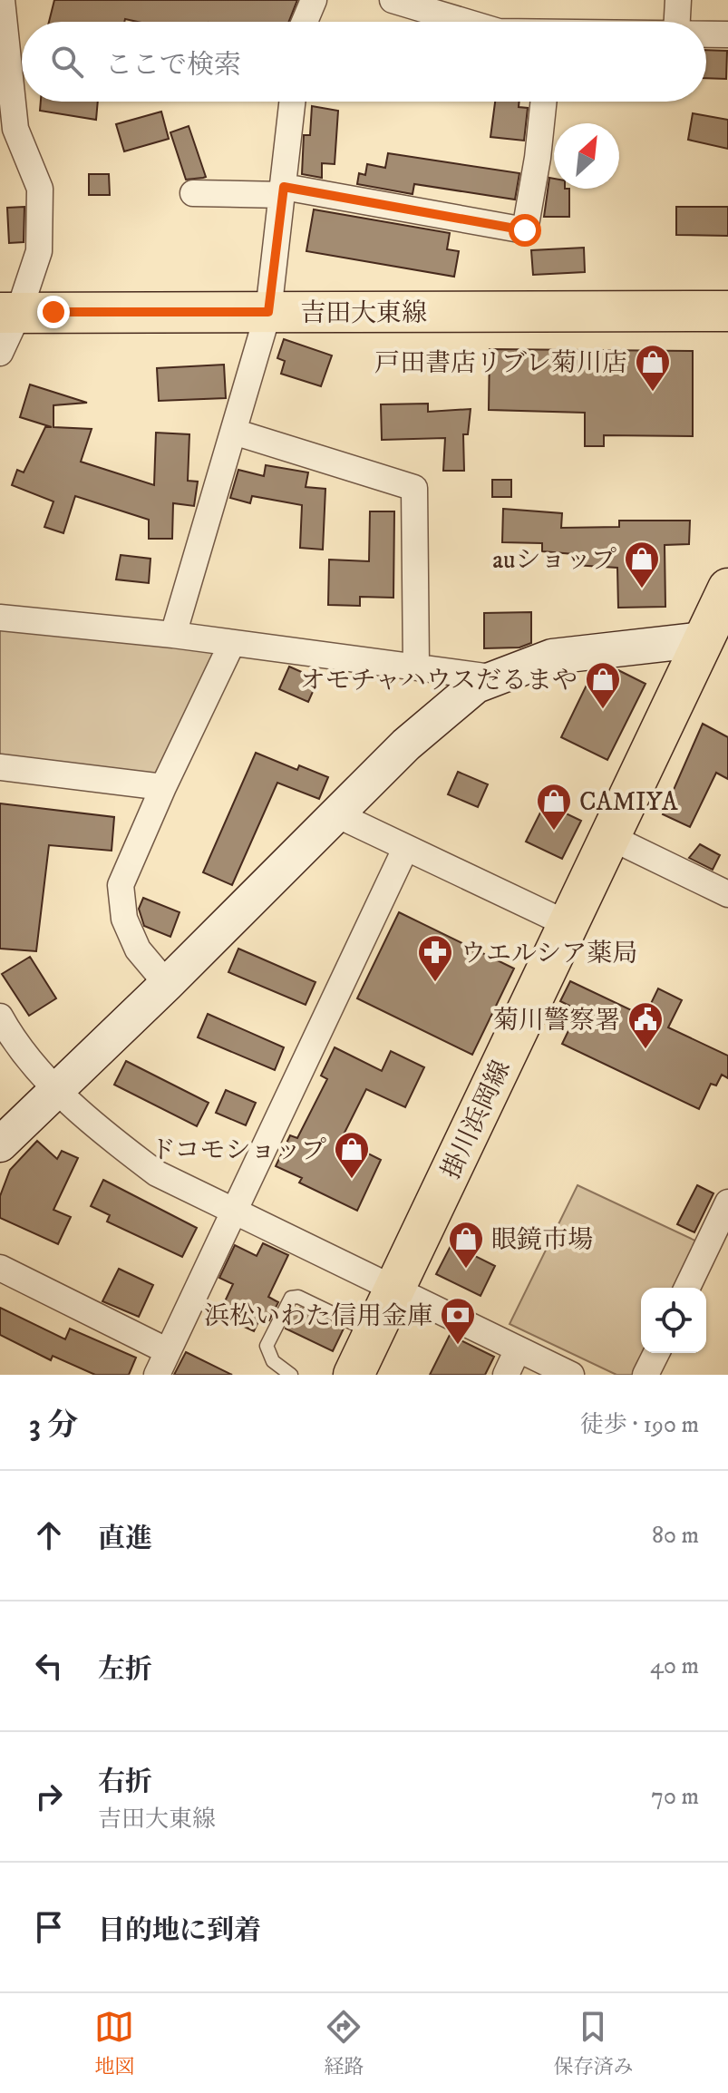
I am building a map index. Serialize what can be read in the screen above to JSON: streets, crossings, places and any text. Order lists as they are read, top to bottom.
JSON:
{
  "streets": {
    "main road": ["吉田大東線", "掛川浜岡線"]
  },
  "places": {
    "shop": [
      "戸田書店リブレ菊川店",
      "auショップ",
      "オモチャハウスだるまや",
      "CAMIYA",
      "ドコモショップ",
      "眼鏡市場"
    ],
    "pharmacy": ["ウエルシア薬局"],
    "public building": ["菊川警察署"],
    "bank": ["浜松いわた信用金庫"]
  },
  "north": "top right",
  "page": {
    "search": "ここで検索",
    "heading": ["3 分", "徒歩 · 190 m"],
    "list": [
      ["直進", "80 m"],
      ["左折", "40 m"],
      ["右折", "吉田大東線", "70 m"],
      "目的地に到着"
    ],
    "nav": ["地図", "経路", "保存済み"]
  }
}
